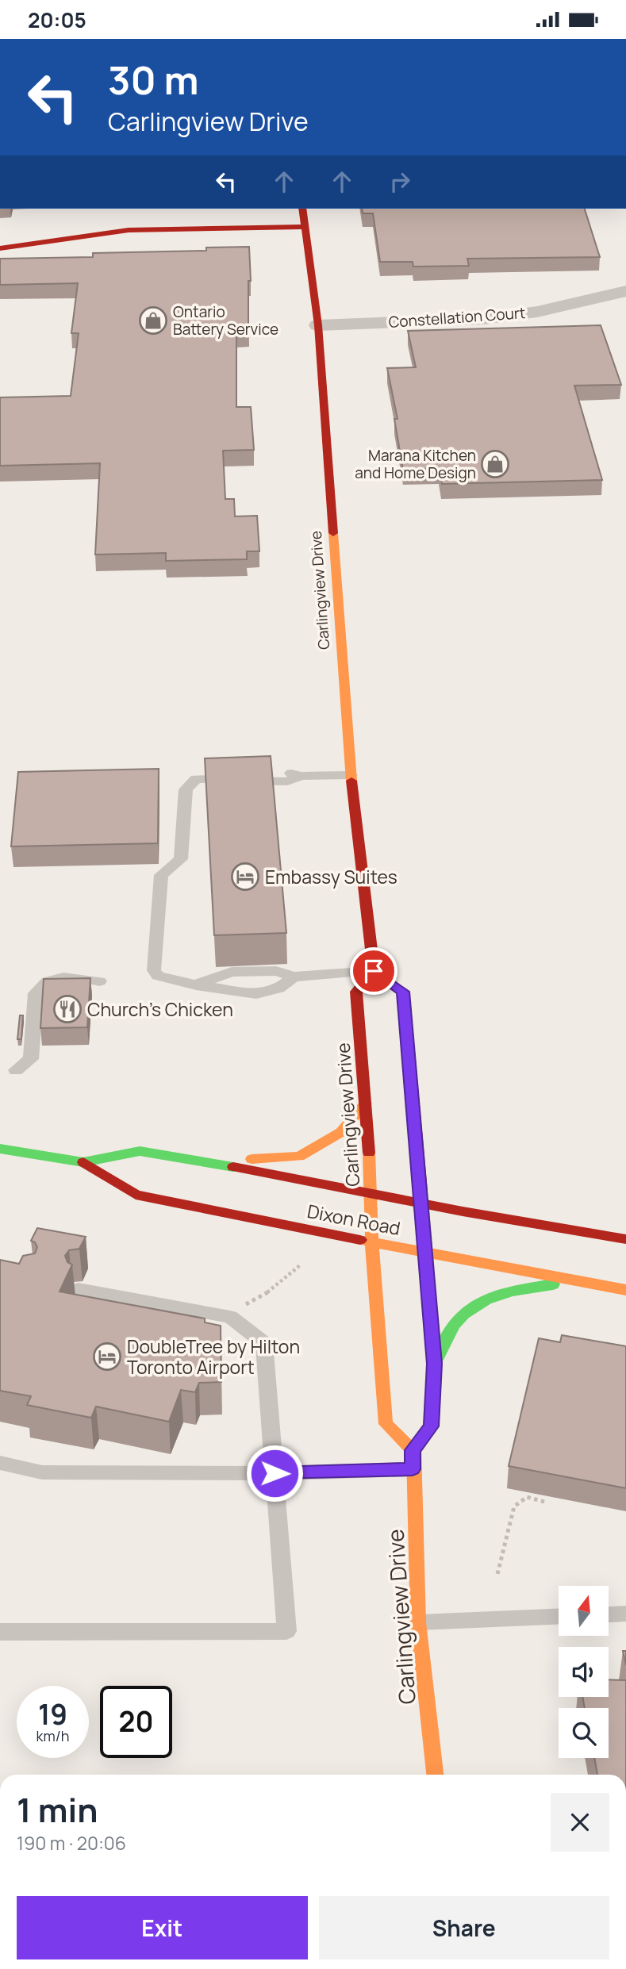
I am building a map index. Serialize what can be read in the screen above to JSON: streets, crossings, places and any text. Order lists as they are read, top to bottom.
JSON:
{
  "streets": {
    "main road": ["Carlingview Drive", "Dixon Road"],
    "street": ["Constellation Court"]
  },
  "crossings": [
    ["Constellation Court", "Carlingview Drive"],
    ["Carlingview Drive", "Dixon Road"]
  ],
  "places": {
    "shop": ["Ontario Battery Service", "Marana Kitchen and Home Design"],
    "hotel": ["Embassy Suites", "DoubleTree by Hilton Toronto Airport"],
    "restaurant": ["Church's Chicken"]
  },
  "north": "top",
  "page": {
    "status": "20:05",
    "turn": ["30 m", "Carlingview Drive"],
    "speed": "19 km/h",
    "limit": "20",
    "heading": ["1 min", "190 m · 20:06"],
    "buttons": ["Exit", "Share"]
  }
}
